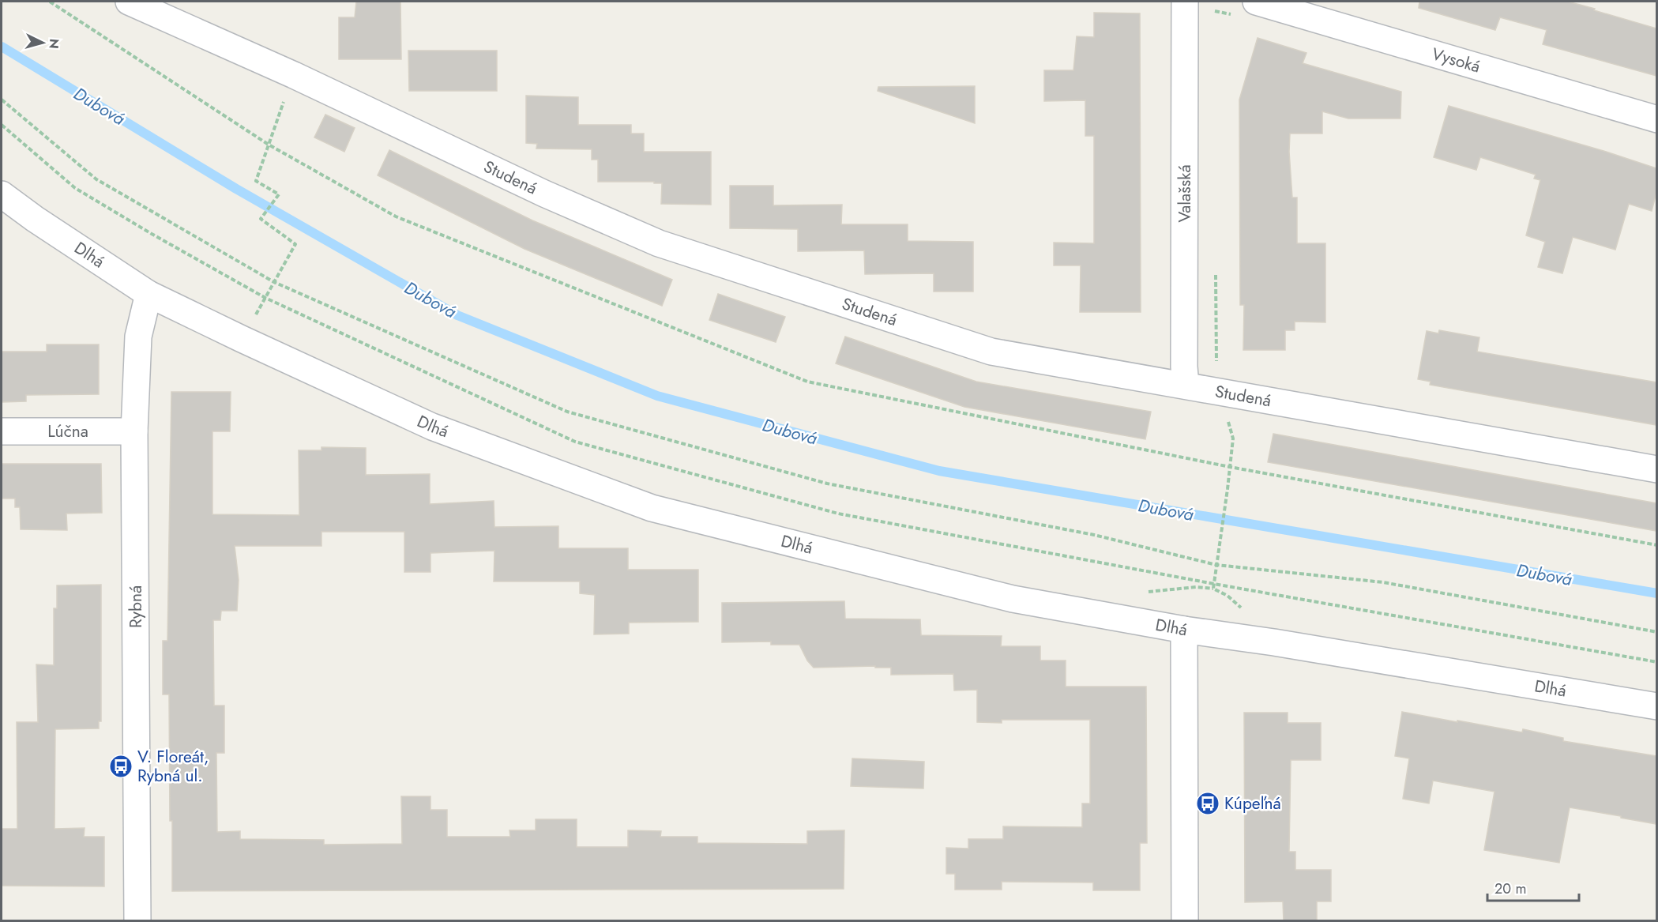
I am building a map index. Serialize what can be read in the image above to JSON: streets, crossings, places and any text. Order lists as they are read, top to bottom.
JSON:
{
  "streets": {
    "street": [
      "Vysoká",
      "Studená",
      "Valašská",
      "Dlhá",
      "Lúčna",
      "Rybná"
    ]
  },
  "crossings": [
    ["Studená", "Valašská"],
    ["Dlhá", "Rybná"],
    ["Lúčna", "Rybná"]
  ],
  "water": ["Dubová"],
  "places": {
    "bus stop": ["V. Floreát, Rybná ul.", "Kúpeľná"]
  },
  "scale_bar": "20 m",
  "north": "right"
}
